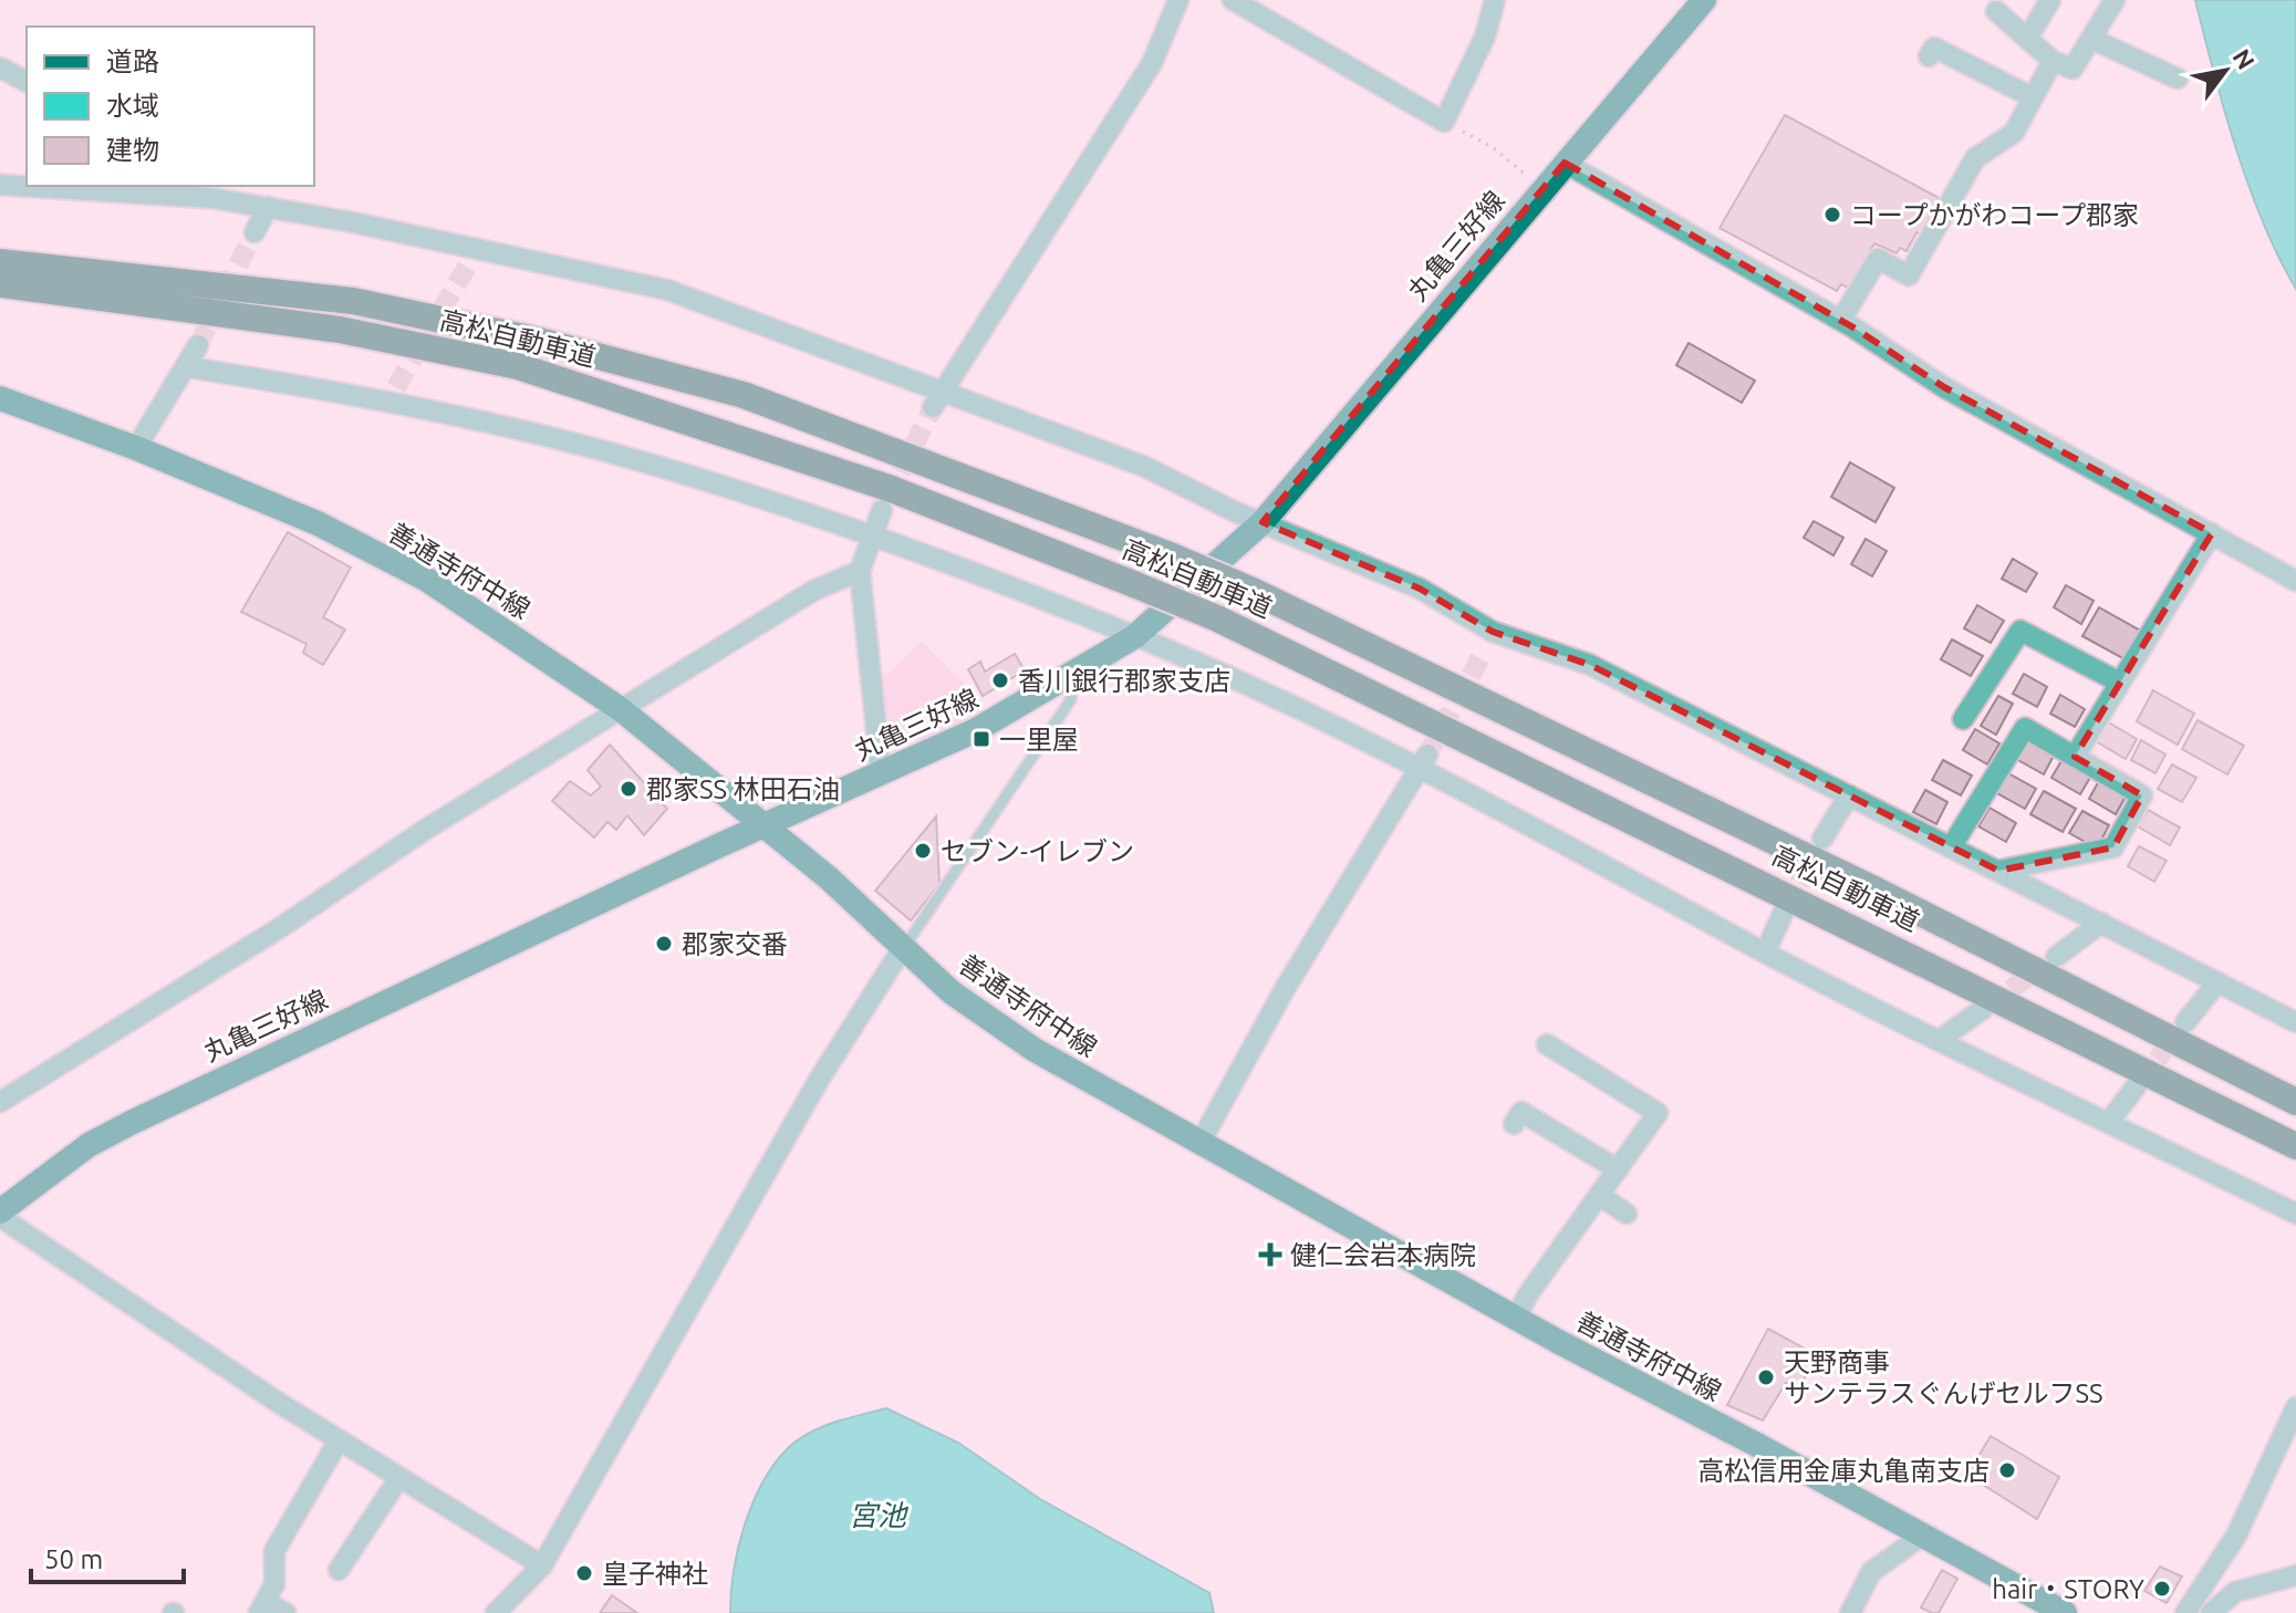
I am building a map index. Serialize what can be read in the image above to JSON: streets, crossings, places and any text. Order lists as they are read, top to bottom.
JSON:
{
  "streets": {
    "highway": ["高松自動車道"],
    "main road": ["丸亀三好線", "善通寺府中線"]
  },
  "crossings": [
    ["丸亀三好線", "善通寺府中線"]
  ],
  "water": ["宮池"],
  "places": {
    "other": [
      "コープかがわコープ郡家",
      "香川銀行郡家支店",
      "郡家SS 林田石油",
      "セブン-イレブン",
      "郡家交番",
      "天野商事 サンテラスぐんげセルフSS",
      "高松信用金庫丸亀南支店",
      "皇子神社",
      "hair・STORY"
    ],
    "transit": ["一里屋"],
    "health": ["健仁会岩本病院"]
  },
  "legend": ["道路", "水域", "建物"],
  "scale_bar": "50 m",
  "north": "top right"
}
